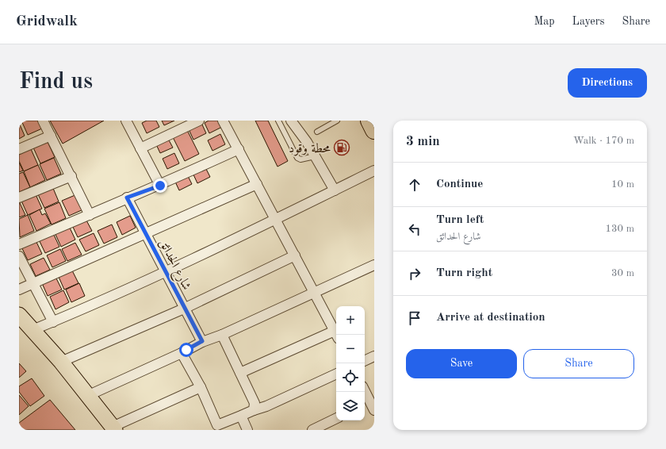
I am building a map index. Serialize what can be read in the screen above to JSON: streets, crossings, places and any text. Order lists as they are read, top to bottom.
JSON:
{
  "streets": {
    "street": ["شارع الحدائق"]
  },
  "places": {
    "fuel station": ["محطة وقود"]
  },
  "page": {
    "header": "Gridwalk",
    "nav": ["Map", "Layers", "Share"],
    "buttons": [
      "Directions",
      ["Save", "Share"]
    ],
    "title": "Find us",
    "heading": ["3 min", "Walk · 170 m"],
    "list": [
      ["Continue", "10 m"],
      ["Turn left", "شارع الحدائق", "130 m"],
      ["Turn right", "30 m"],
      "Arrive at destination"
    ],
    "map_buttons": ["+", "−"]
  }
}
